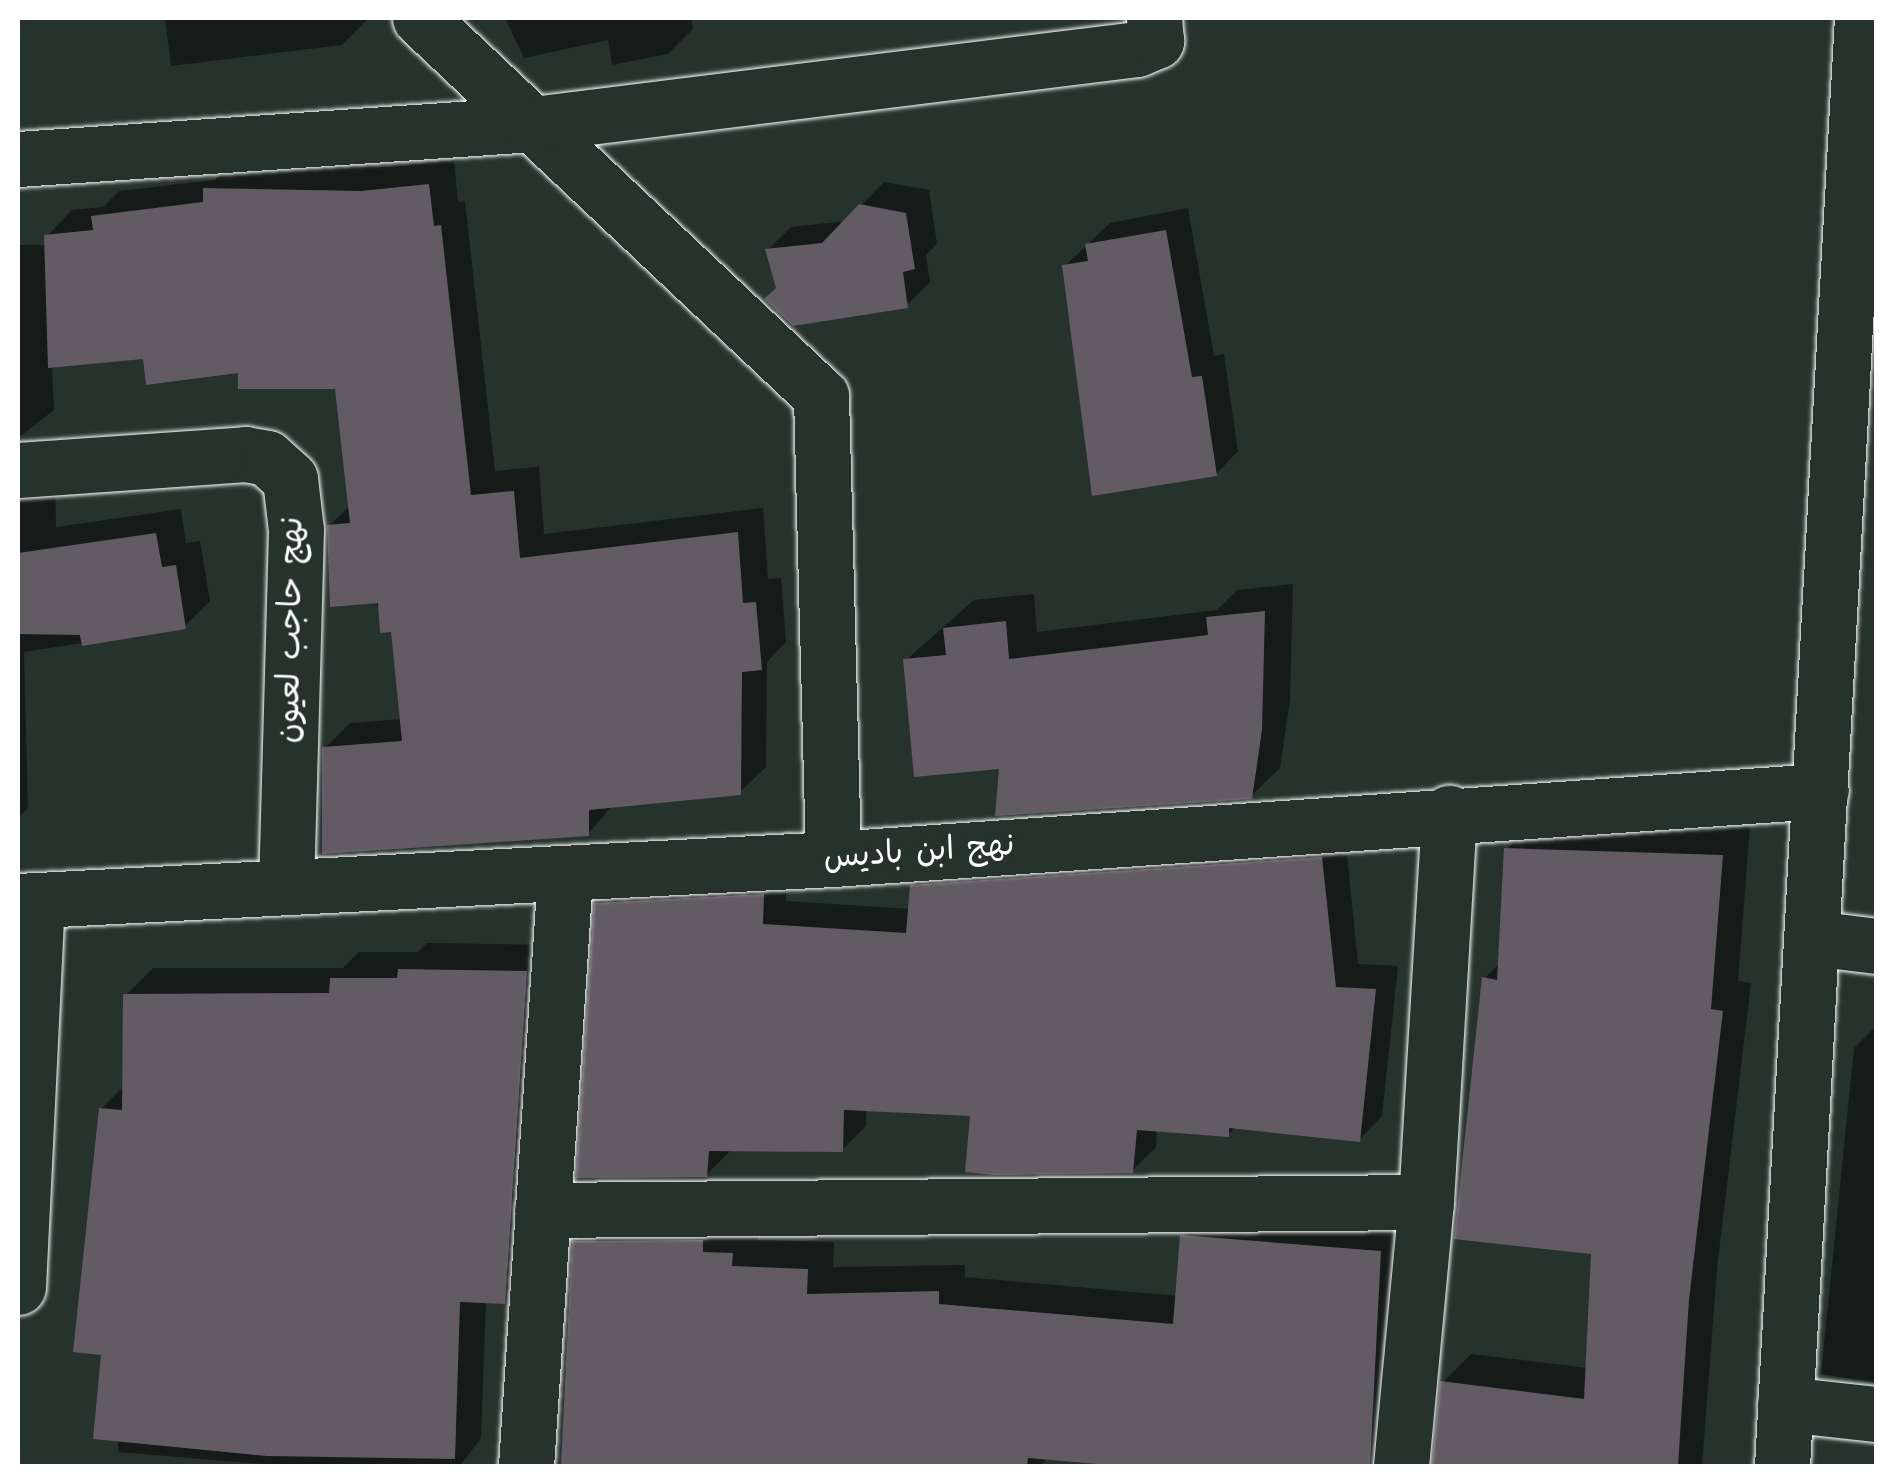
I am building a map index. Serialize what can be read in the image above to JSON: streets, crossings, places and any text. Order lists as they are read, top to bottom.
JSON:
{
  "streets": {
    "street": ["نهج حاجب لعيون", "نهج ابن باديس"]
  },
  "crossings": [
    ["نهج حاجب لعيون", "نهج ابن باديس"]
  ]
}
